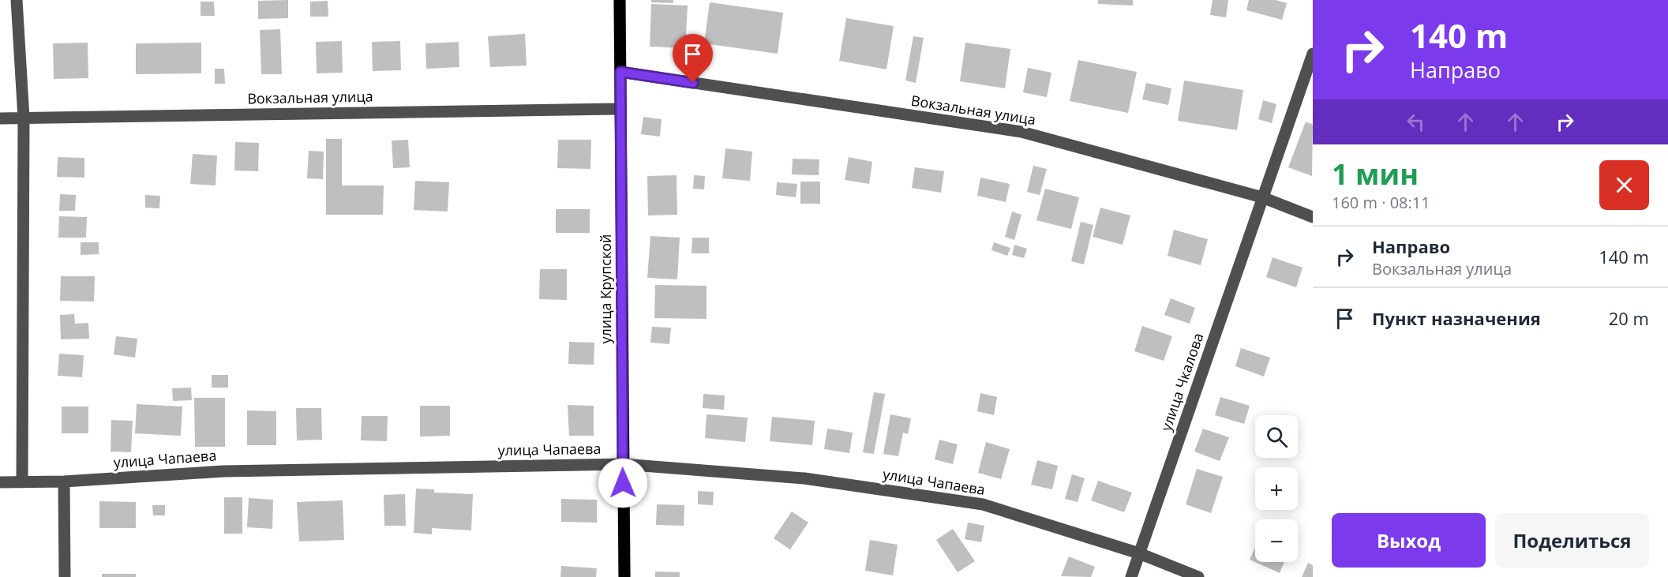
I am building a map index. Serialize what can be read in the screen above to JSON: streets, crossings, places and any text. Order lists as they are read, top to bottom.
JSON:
{
  "streets": {
    "main road": ["улица Крупской"],
    "street": ["Вокзальная улица", "улица Чкалова", "улица Чапаева"]
  },
  "crossings": [
    ["Вокзальная улица", "улица Крупской"],
    ["Вокзальная улица", "улица Чкалова"],
    ["улица Крупской", "улица Чапаева"],
    ["улица Чкалова", "улица Чапаева"]
  ],
  "page": {
    "turn": ["140 m", "Направо"],
    "heading": ["1 мин", "160 m · 08:11"],
    "list": [
      {
        "name": "Направо",
        "note": "Вокзальная улица",
        "value": "140 m"
      },
      {
        "name": "Пункт назначения",
        "value": "20 m"
      }
    ],
    "map_buttons": ["+", "−"],
    "buttons": ["Выход", "Поделиться"]
  }
}
